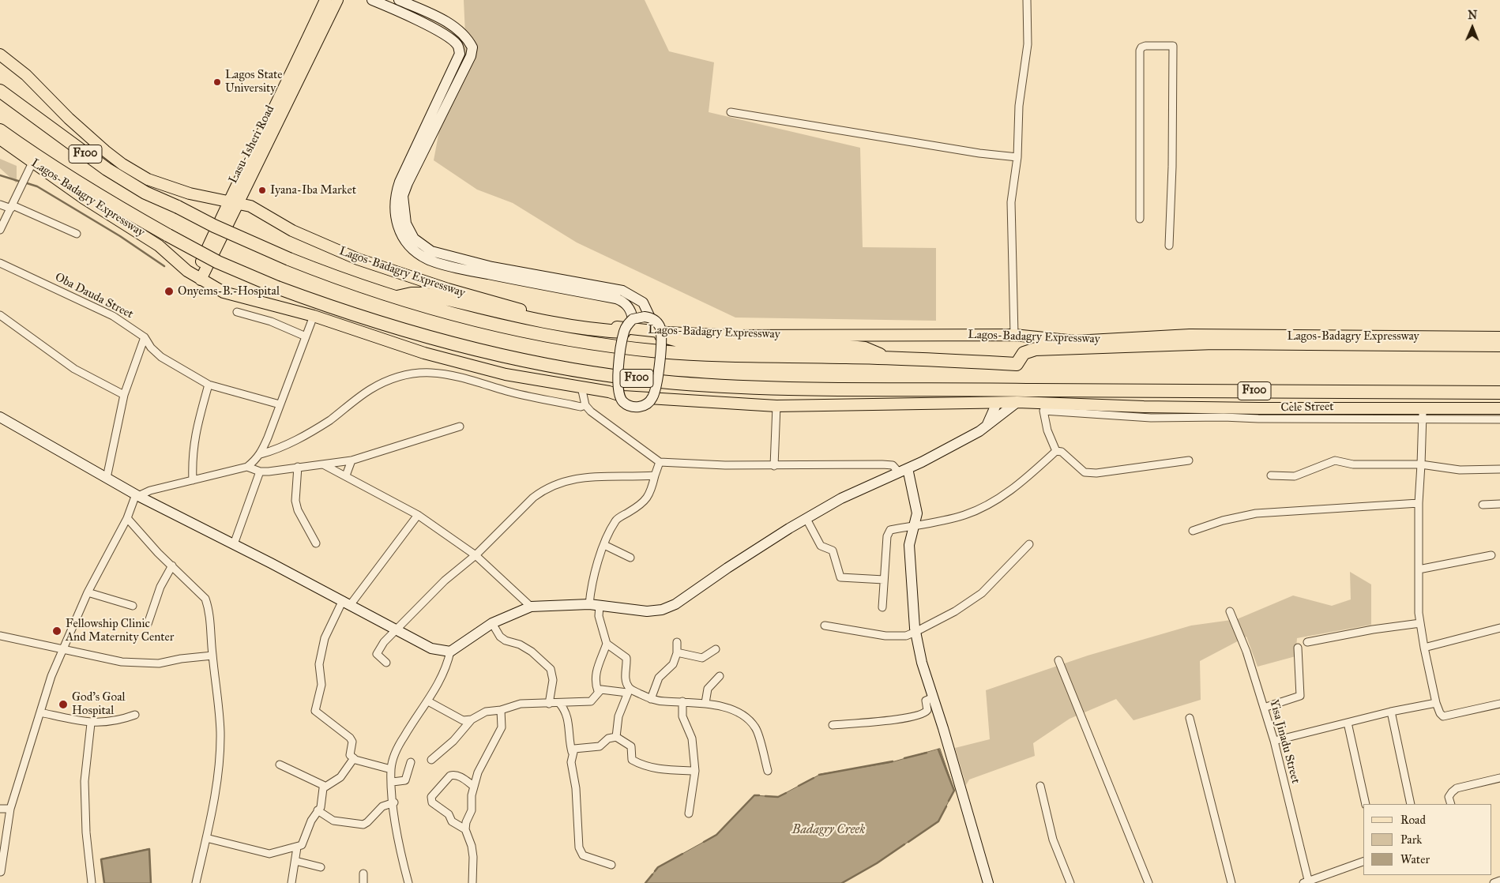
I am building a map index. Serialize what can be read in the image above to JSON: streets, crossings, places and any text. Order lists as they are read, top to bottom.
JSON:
{
  "streets": {
    "highway": ["F100", "Lagos-Badagry Expressway"],
    "main road": ["Lasu-Isheri Road"],
    "street": ["Oba Dauda Street", "Cele Street", "Yisa Jinadu Street"]
  },
  "crossings": [
    ["Lasu-Isheri Road", "Lagos-Badagry Expressway"],
    ["Lagos-Badagry Expressway", "Cele Street"]
  ],
  "water": ["Badagry Creek"],
  "places": [
    "Lagos State University",
    "Iyana-Iba Market",
    "Onyems-B.-Hospital",
    "Fellowship Clinic And Maternity Center",
    "God's Goal Hospital"
  ],
  "legend": ["Road", "Park", "Water"],
  "north": "top"
}
